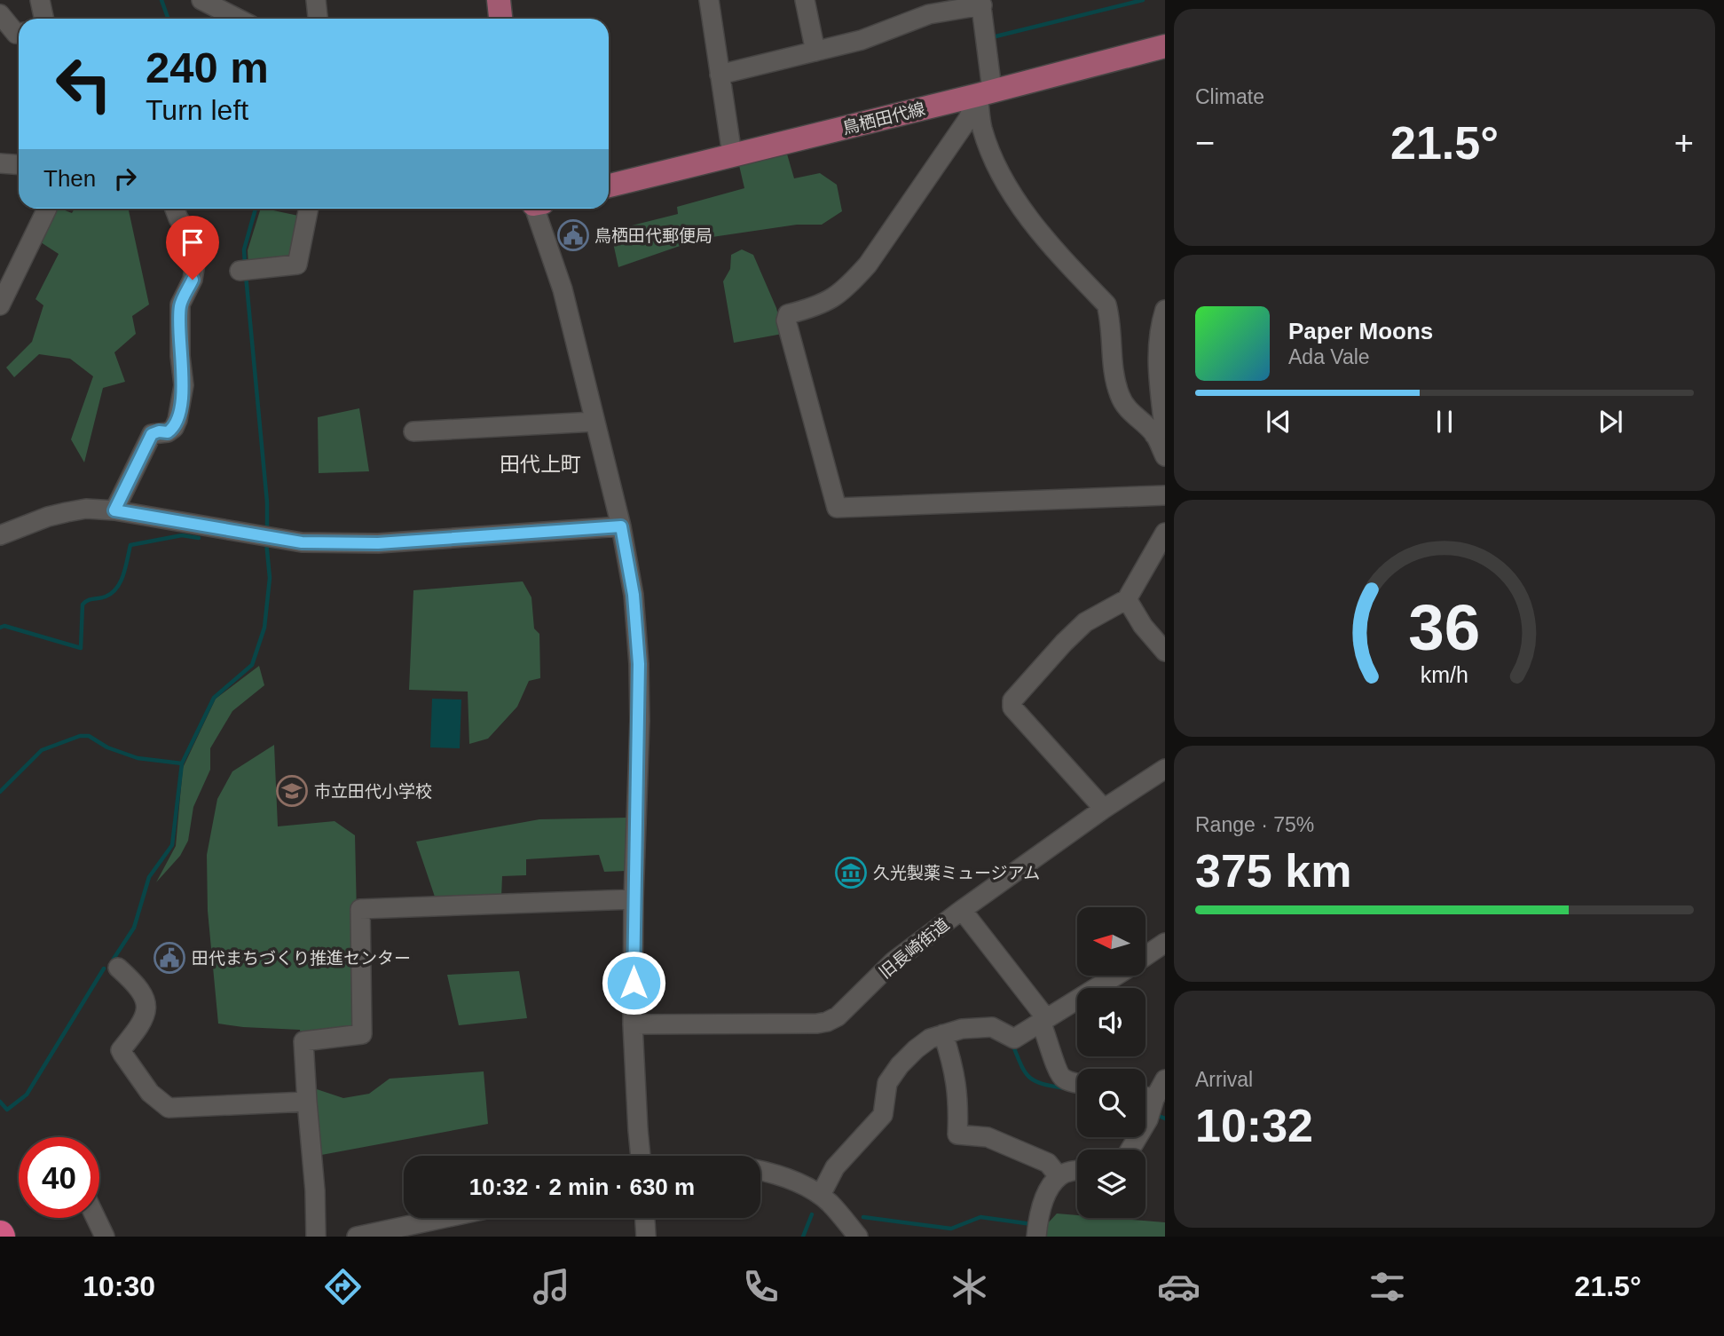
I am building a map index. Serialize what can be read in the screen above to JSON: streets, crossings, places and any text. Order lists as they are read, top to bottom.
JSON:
{
  "streets": {
    "main road": ["鳥栖田代線"],
    "street": ["旧長崎街道"]
  },
  "districts": ["田代上町"],
  "places": {
    "public building": ["鳥栖田代郵便局", "田代まちづくり推進センター"],
    "school or university": ["市立田代小学校"],
    "museum": ["久光製薬ミュージアム"]
  },
  "north": "left",
  "page": {
    "tile": [
      "Climate",
      ["Range · 75%", "375 km"],
      ["Arrival", "10:32"]
    ],
    "turn": ["240 m", "Turn left"],
    "heat": ["−", "21.5°", "+"],
    "then": "Then",
    "song": ["Paper Moons", "Ada Vale"],
    "limit": "40",
    "trip": "10:32 · 2 min · 630 m",
    "tabs": ["10:30", "21.5°"],
    "gauge": ["36", "km/h"]
  }
}
